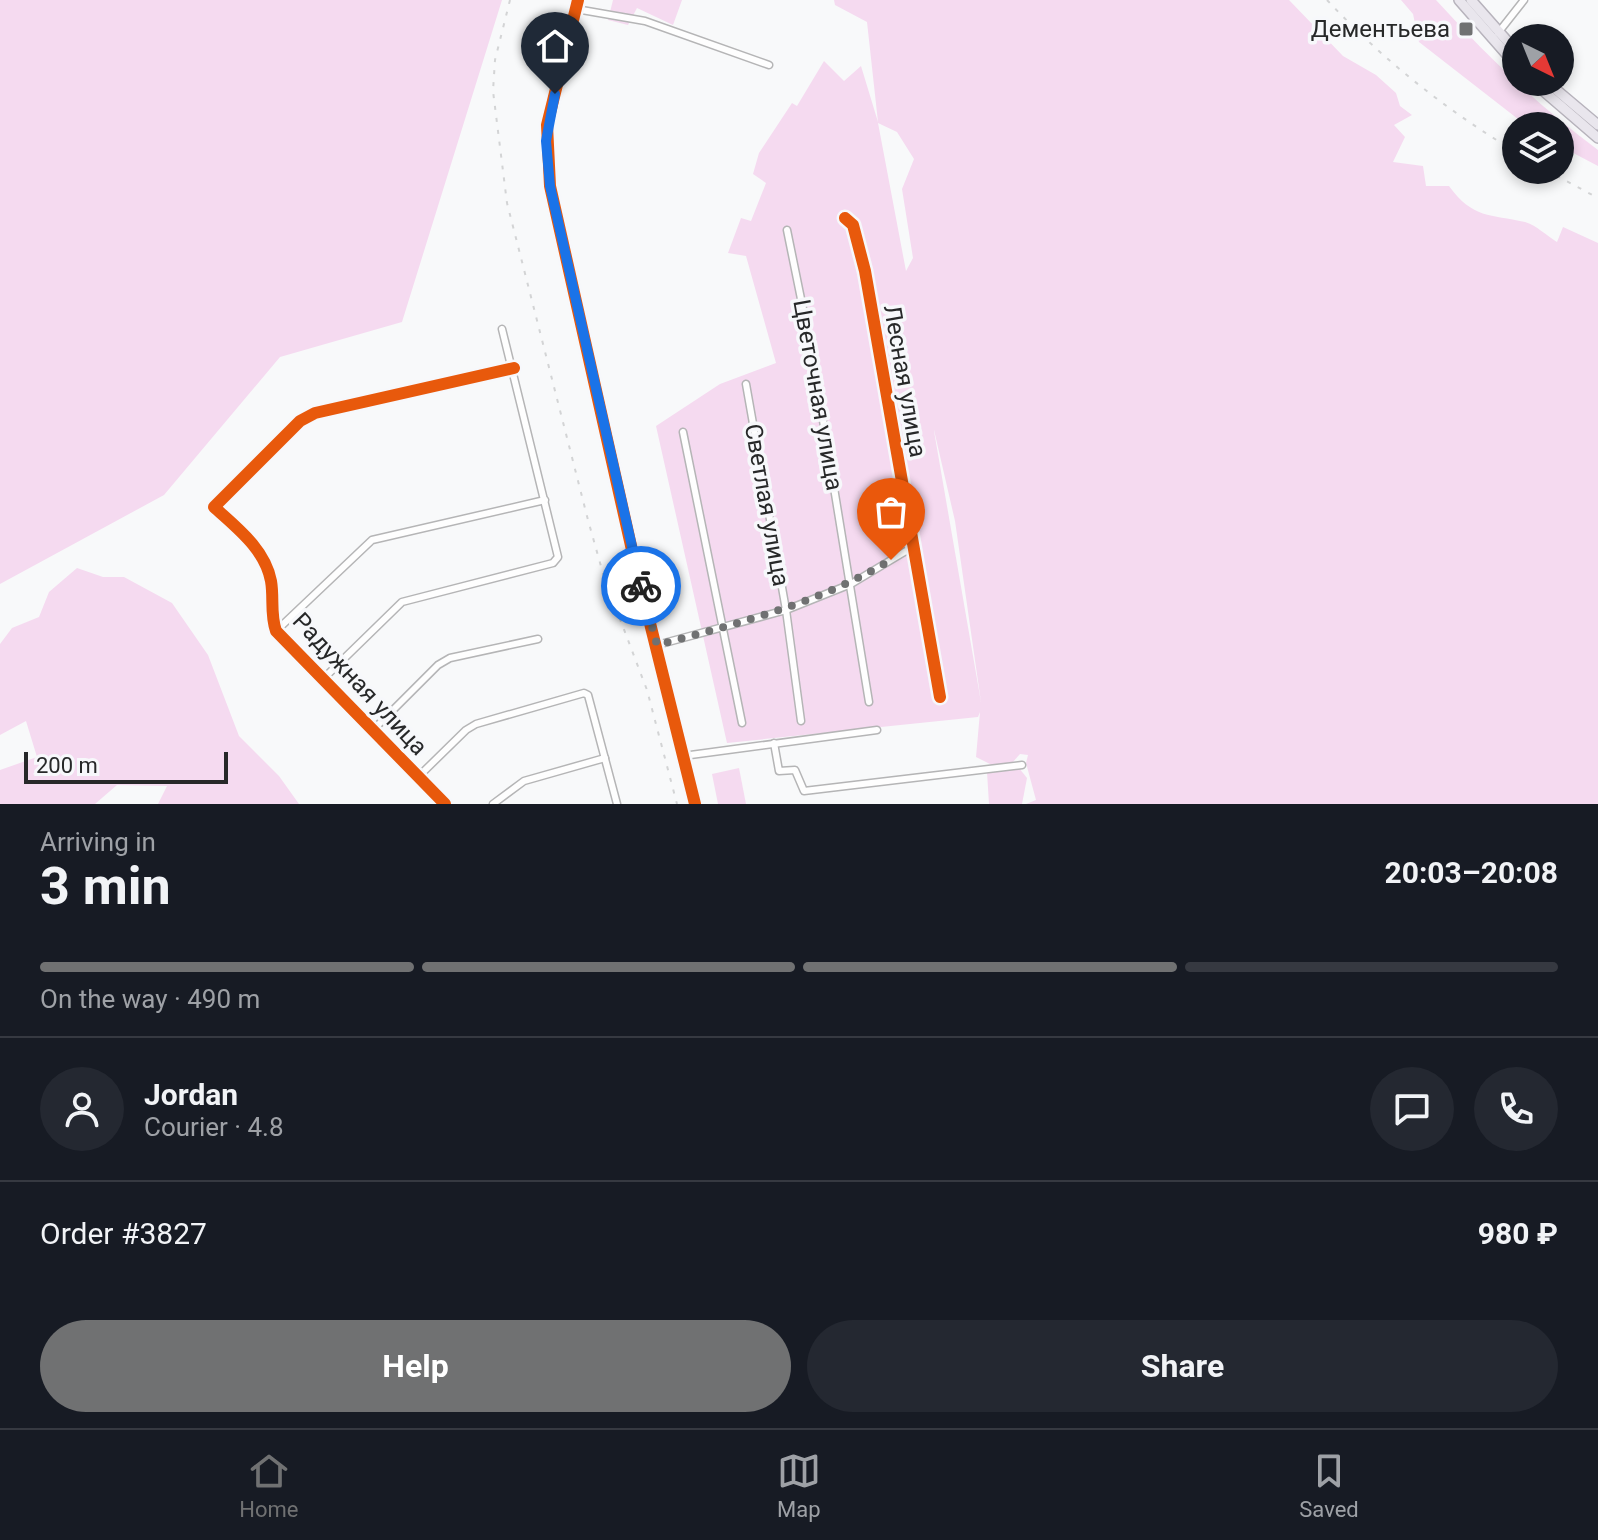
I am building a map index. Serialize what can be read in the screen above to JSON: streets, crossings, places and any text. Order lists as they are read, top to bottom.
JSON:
{
  "streets": {
    "street": [
      "Лесная улица",
      "Цветочная улица",
      "Светлая улица",
      "Радужная улица"
    ]
  },
  "places": {
    "transit": ["Дементьева"]
  },
  "scale_bar": "200 m",
  "north": "bottom right",
  "page": {
    "scale": "200 m",
    "heading": ["3 min", "Arriving in", "20:03–20:08"],
    "panel": [
      "Jordan",
      "Courier · 4.8",
      "Order #3827",
      "980 ₽"
    ],
    "bar": "On the way · 490 m",
    "buttons": ["Help", "Share"],
    "tabs": ["Home", "Map", "Saved"]
  }
}
